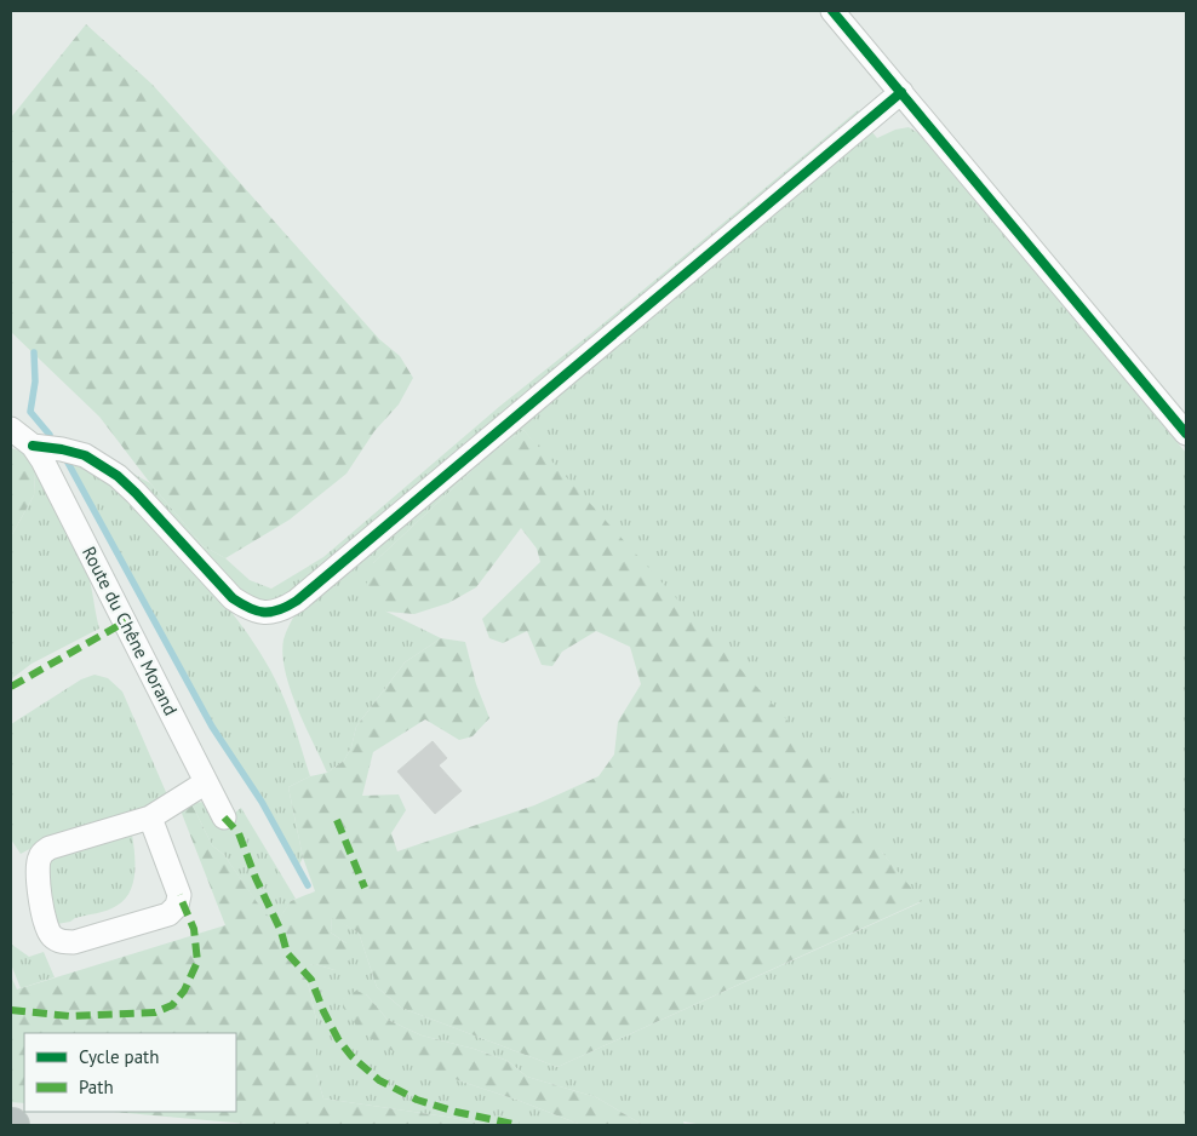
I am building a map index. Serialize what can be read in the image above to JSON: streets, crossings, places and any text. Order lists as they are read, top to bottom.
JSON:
{
  "streets": {
    "street": ["Route du Chêne Morand"]
  },
  "legend": ["Cycle path", "Path"]
}
